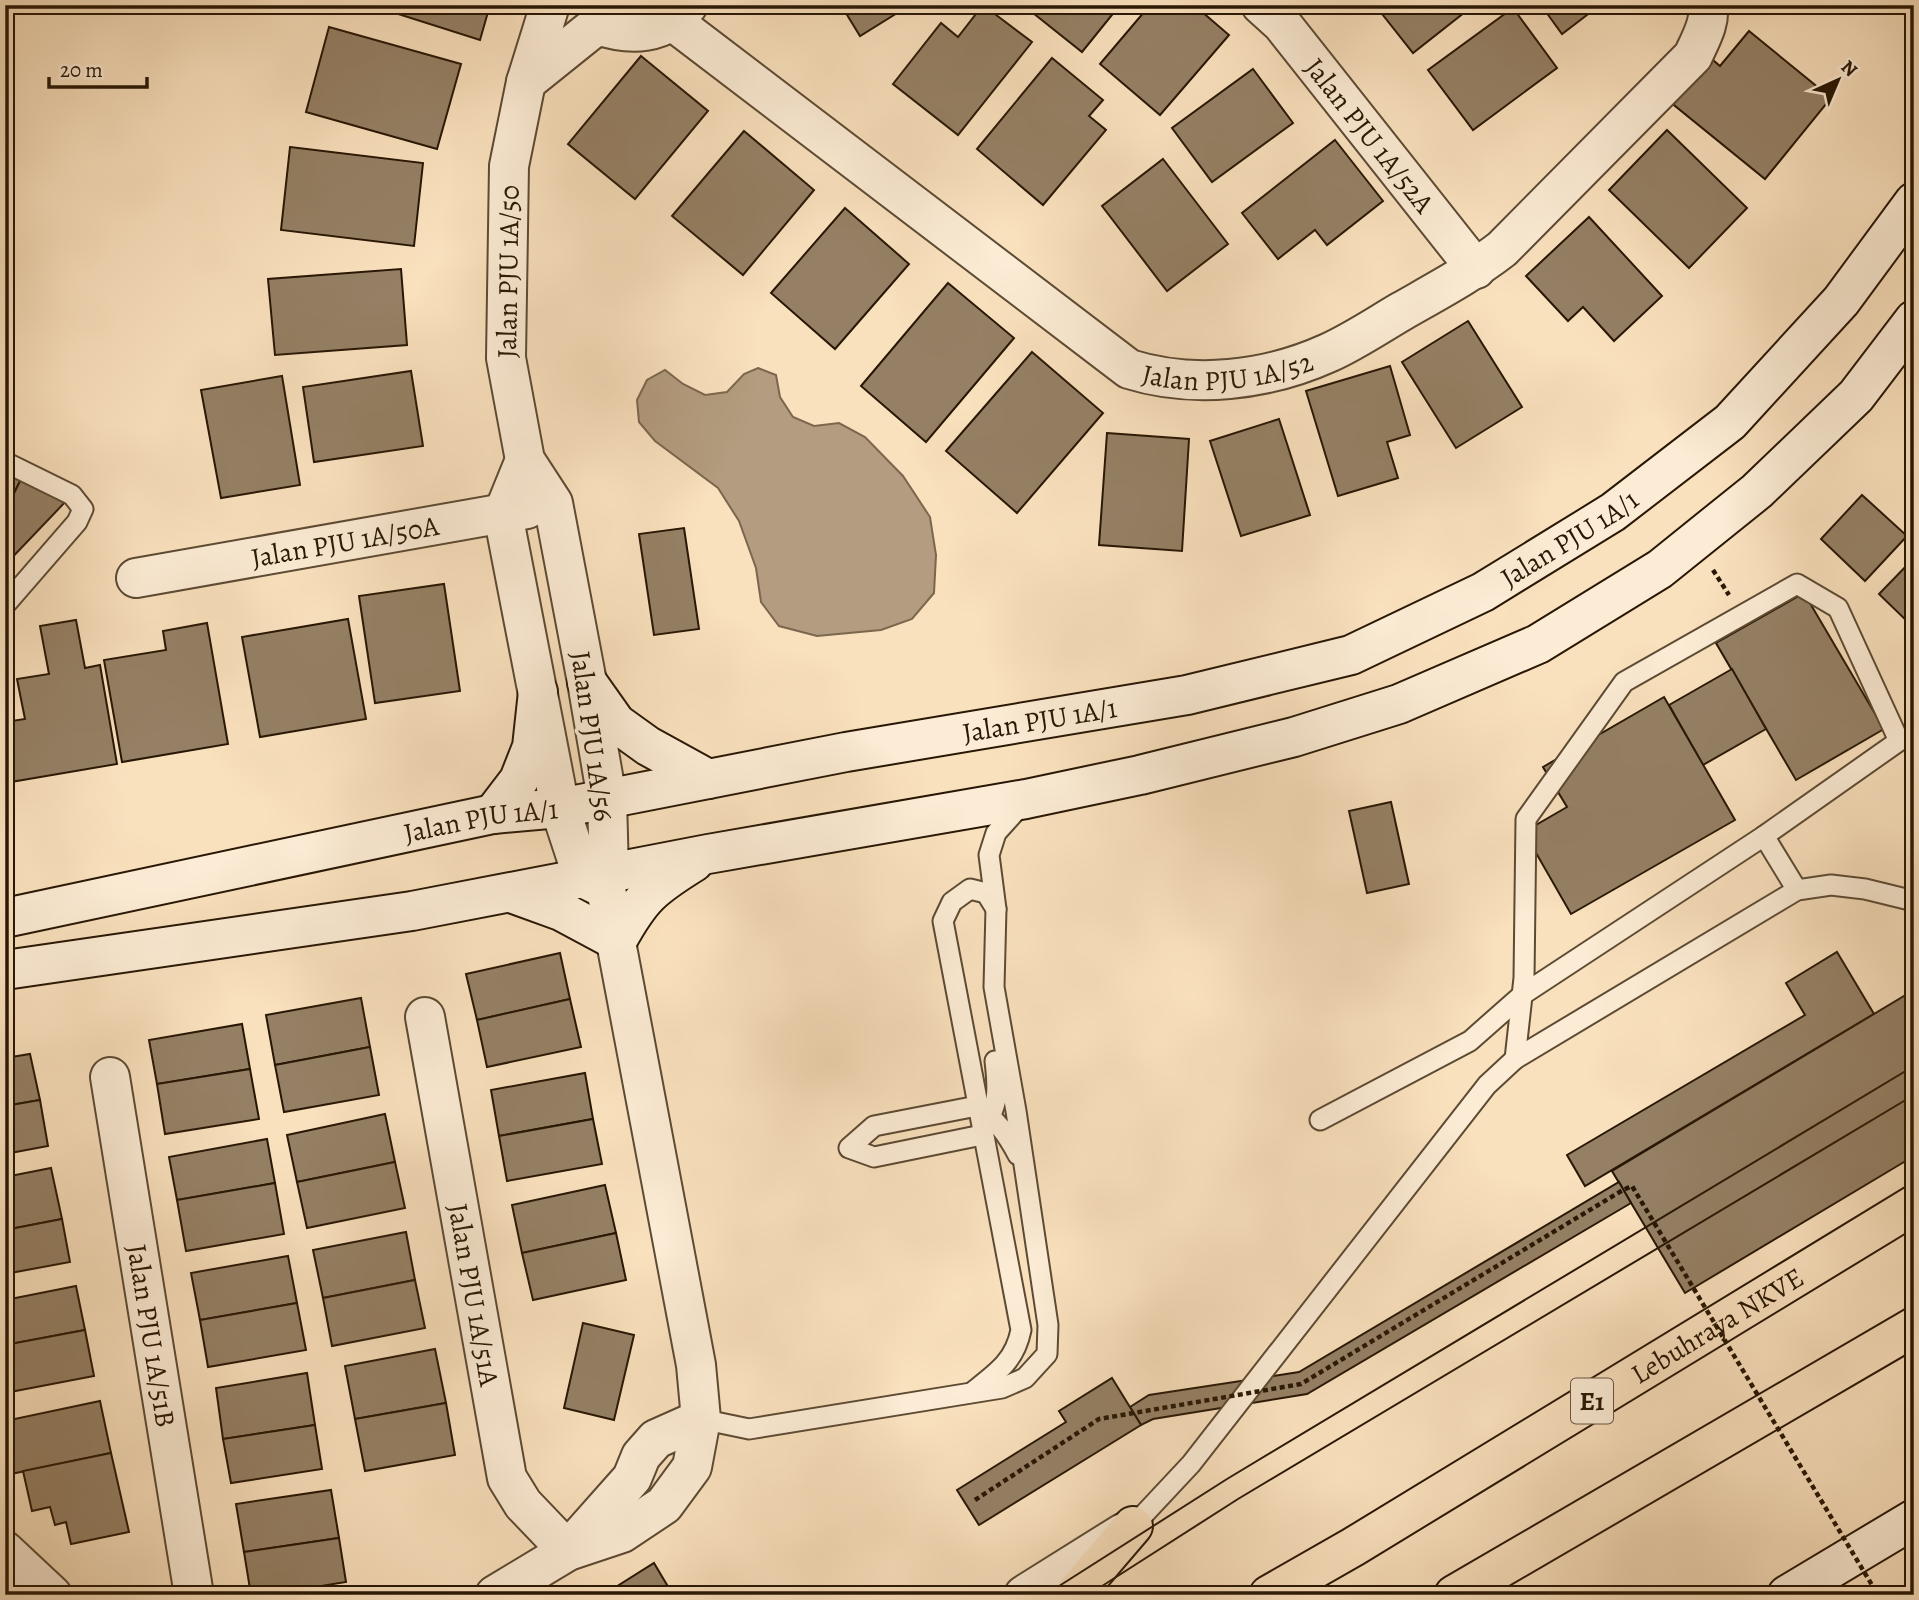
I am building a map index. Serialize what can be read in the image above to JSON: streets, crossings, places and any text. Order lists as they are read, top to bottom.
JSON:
{
  "streets": {
    "highway": ["Lebuhraya NKVE", "E1"],
    "street": [
      "Jalan PJU 1A/52A",
      "Jalan PJU 1A/50",
      "Jalan PJU 1A/52",
      "Jalan PJU 1A/1",
      "Jalan PJU 1A/50A",
      "Jalan PJU 1A/56",
      "Jalan PJU 1A/51A",
      "Jalan PJU 1A/51B"
    ]
  },
  "crossings": [
    ["Jalan PJU 1A/52A", "Jalan PJU 1A/52"],
    ["Jalan PJU 1A/50", "Jalan PJU 1A/56"],
    ["Jalan PJU 1A/1", "Jalan PJU 1A/56"],
    ["Jalan PJU 1A/50A", "Jalan PJU 1A/56"]
  ],
  "scale_bar": "20 m",
  "north": "top right"
}
